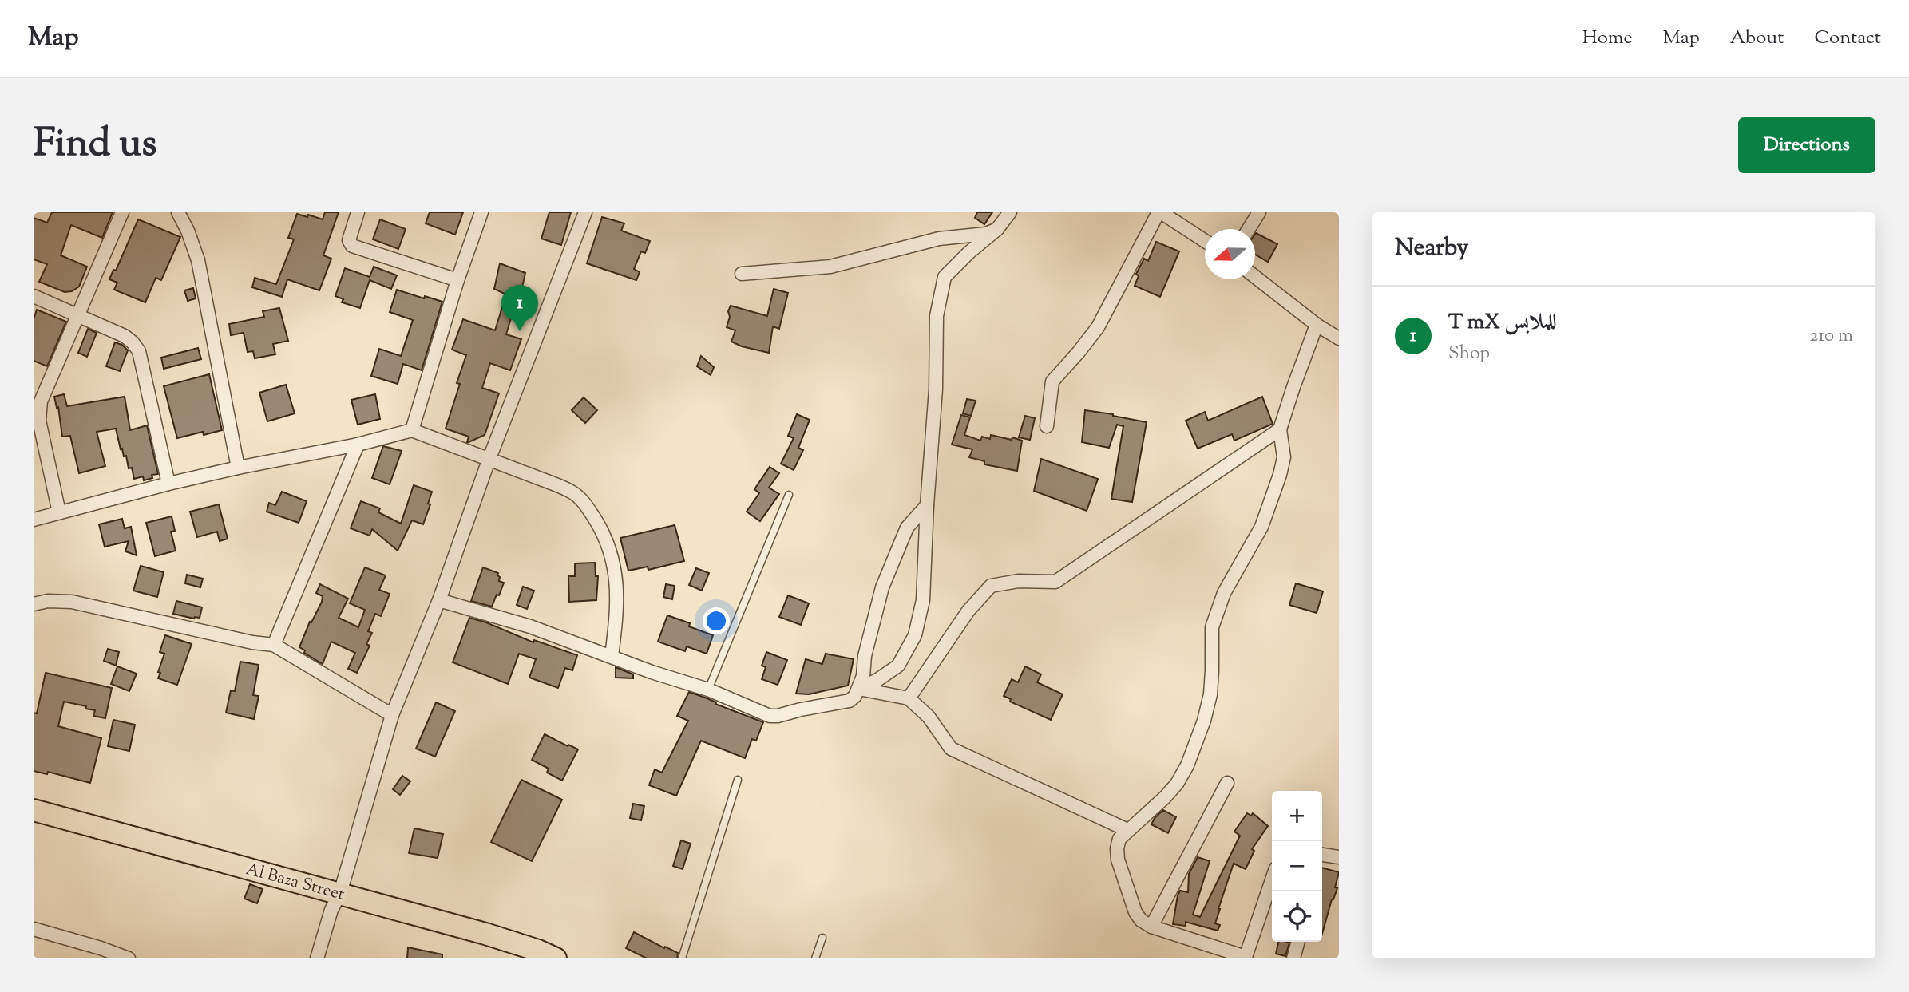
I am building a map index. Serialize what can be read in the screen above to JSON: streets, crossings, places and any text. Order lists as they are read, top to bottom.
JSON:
{
  "streets": {
    "main road": ["Al Baza Street"]
  },
  "north": "left",
  "page": {
    "header": "Map",
    "nav": [
      "Home",
      "Map",
      "About",
      "Contact"
    ],
    "title": "Find us",
    "buttons": "Directions",
    "heading": "Nearby",
    "pins": "1",
    "list": [
      {
        "mark": "1",
        "name": "T mX للملابس",
        "note": "Shop",
        "value": "210 m"
      }
    ],
    "map_buttons": ["+", "−"]
  }
}
